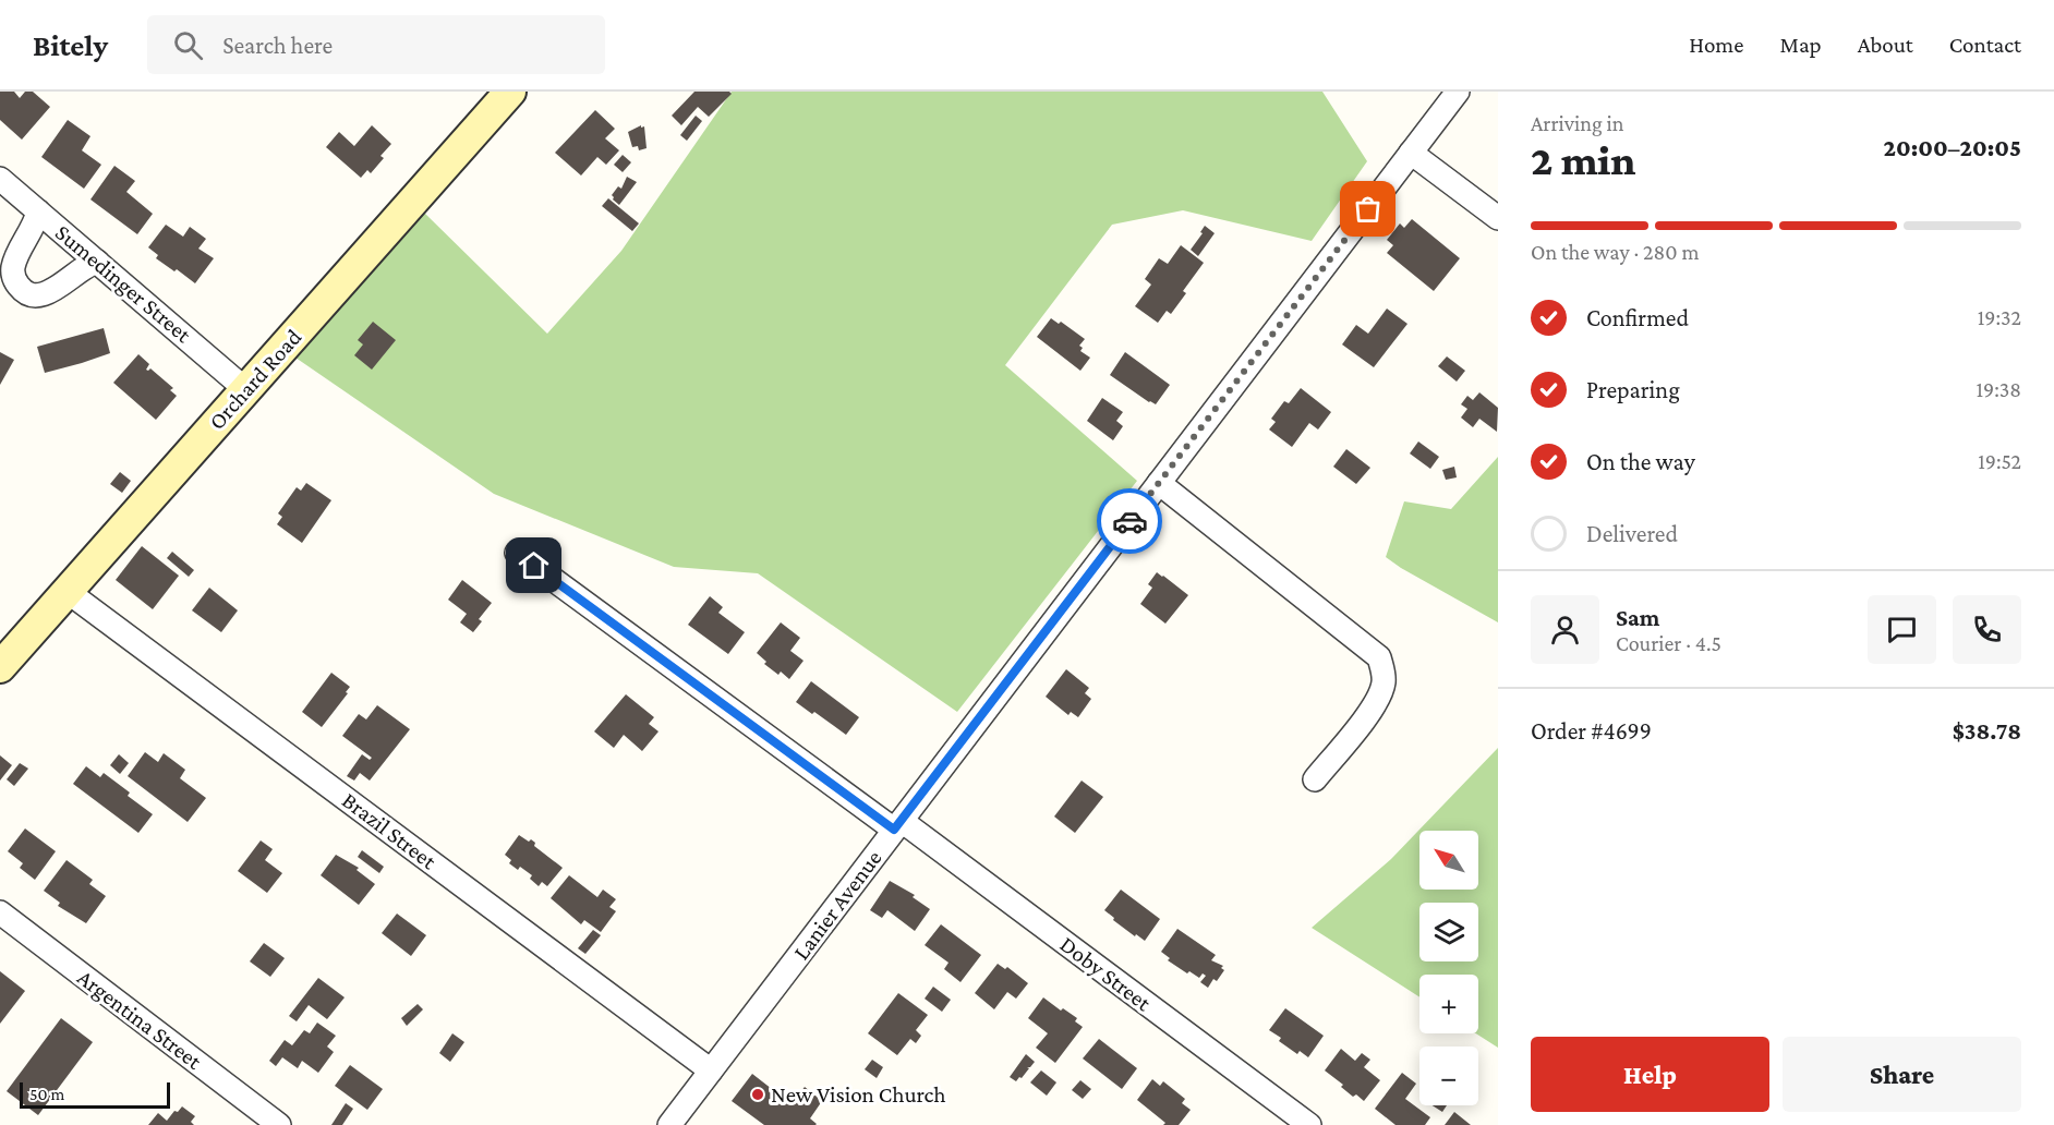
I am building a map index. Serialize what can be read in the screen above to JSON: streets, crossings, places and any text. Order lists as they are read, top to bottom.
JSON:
{
  "streets": {
    "main road": ["Orchard Road"],
    "street": [
      "Sumedinger Street",
      "Brazil Street",
      "Lanier Avenue",
      "Doby Street",
      "Argentina Street"
    ]
  },
  "crossings": [
    ["Sumedinger Street", "Orchard Road"],
    ["Orchard Road", "Brazil Street"],
    ["Brazil Street", "Lanier Avenue"],
    ["Lanier Avenue", "Doby Street"]
  ],
  "places": ["New Vision Church"],
  "scale_bar": "50 m",
  "north": "top left",
  "page": {
    "header": "Bitely",
    "search": "Search here",
    "nav": [
      "Home",
      "Map",
      "About",
      "Contact"
    ],
    "heading": ["2 min", "Arriving in", "20:00–20:05"],
    "panel": [
      "Sam",
      "Courier · 4.5",
      "Order #4699",
      "$38.78"
    ],
    "bar": "On the way · 280 m",
    "list": [
      ["Confirmed", "19:32"],
      ["Preparing", "19:38"],
      ["On the way", "19:52"],
      "Delivered"
    ],
    "map_buttons": ["+", "−"],
    "buttons": ["Help", "Share"],
    "scale": "50 m"
  }
}
